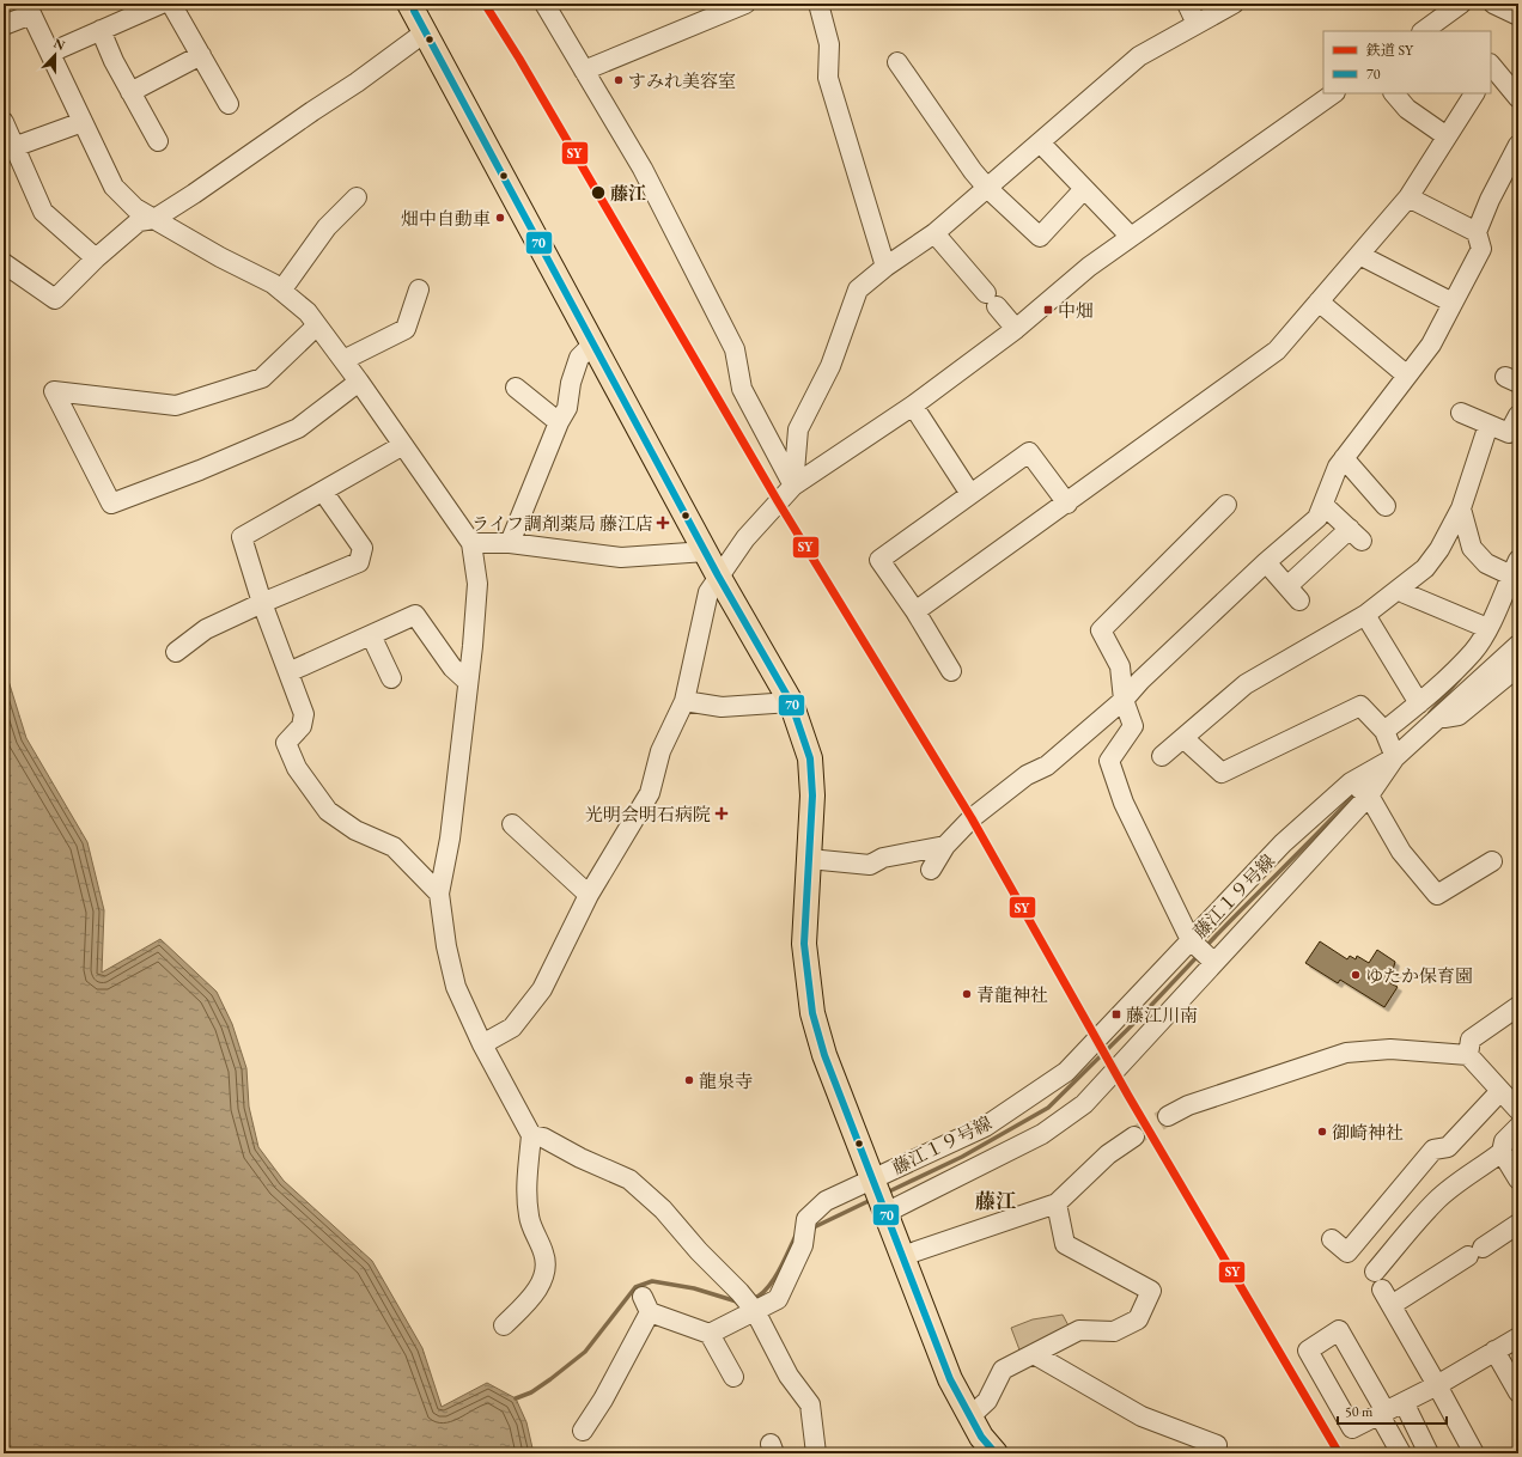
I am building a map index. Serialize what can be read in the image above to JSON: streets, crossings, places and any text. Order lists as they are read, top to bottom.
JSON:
{
  "streets": {
    "street": ["藤江１９号線"]
  },
  "districts": ["藤江"],
  "places": {
    "other": [
      "すみれ美容室",
      "藤江",
      "畑中自動車",
      "ゆたか保育園",
      "青龍神社",
      "龍泉寺",
      "御崎神社"
    ],
    "transit": ["中畑", "藤江川南"],
    "health": ["ライフ調剤薬局 藤江店", "光明会明石病院"]
  },
  "lines": ["rail line SY", "transit line 70"],
  "legend": ["鉄道 SY", "70"],
  "scale_bar": "50 m",
  "north": "top"
}
